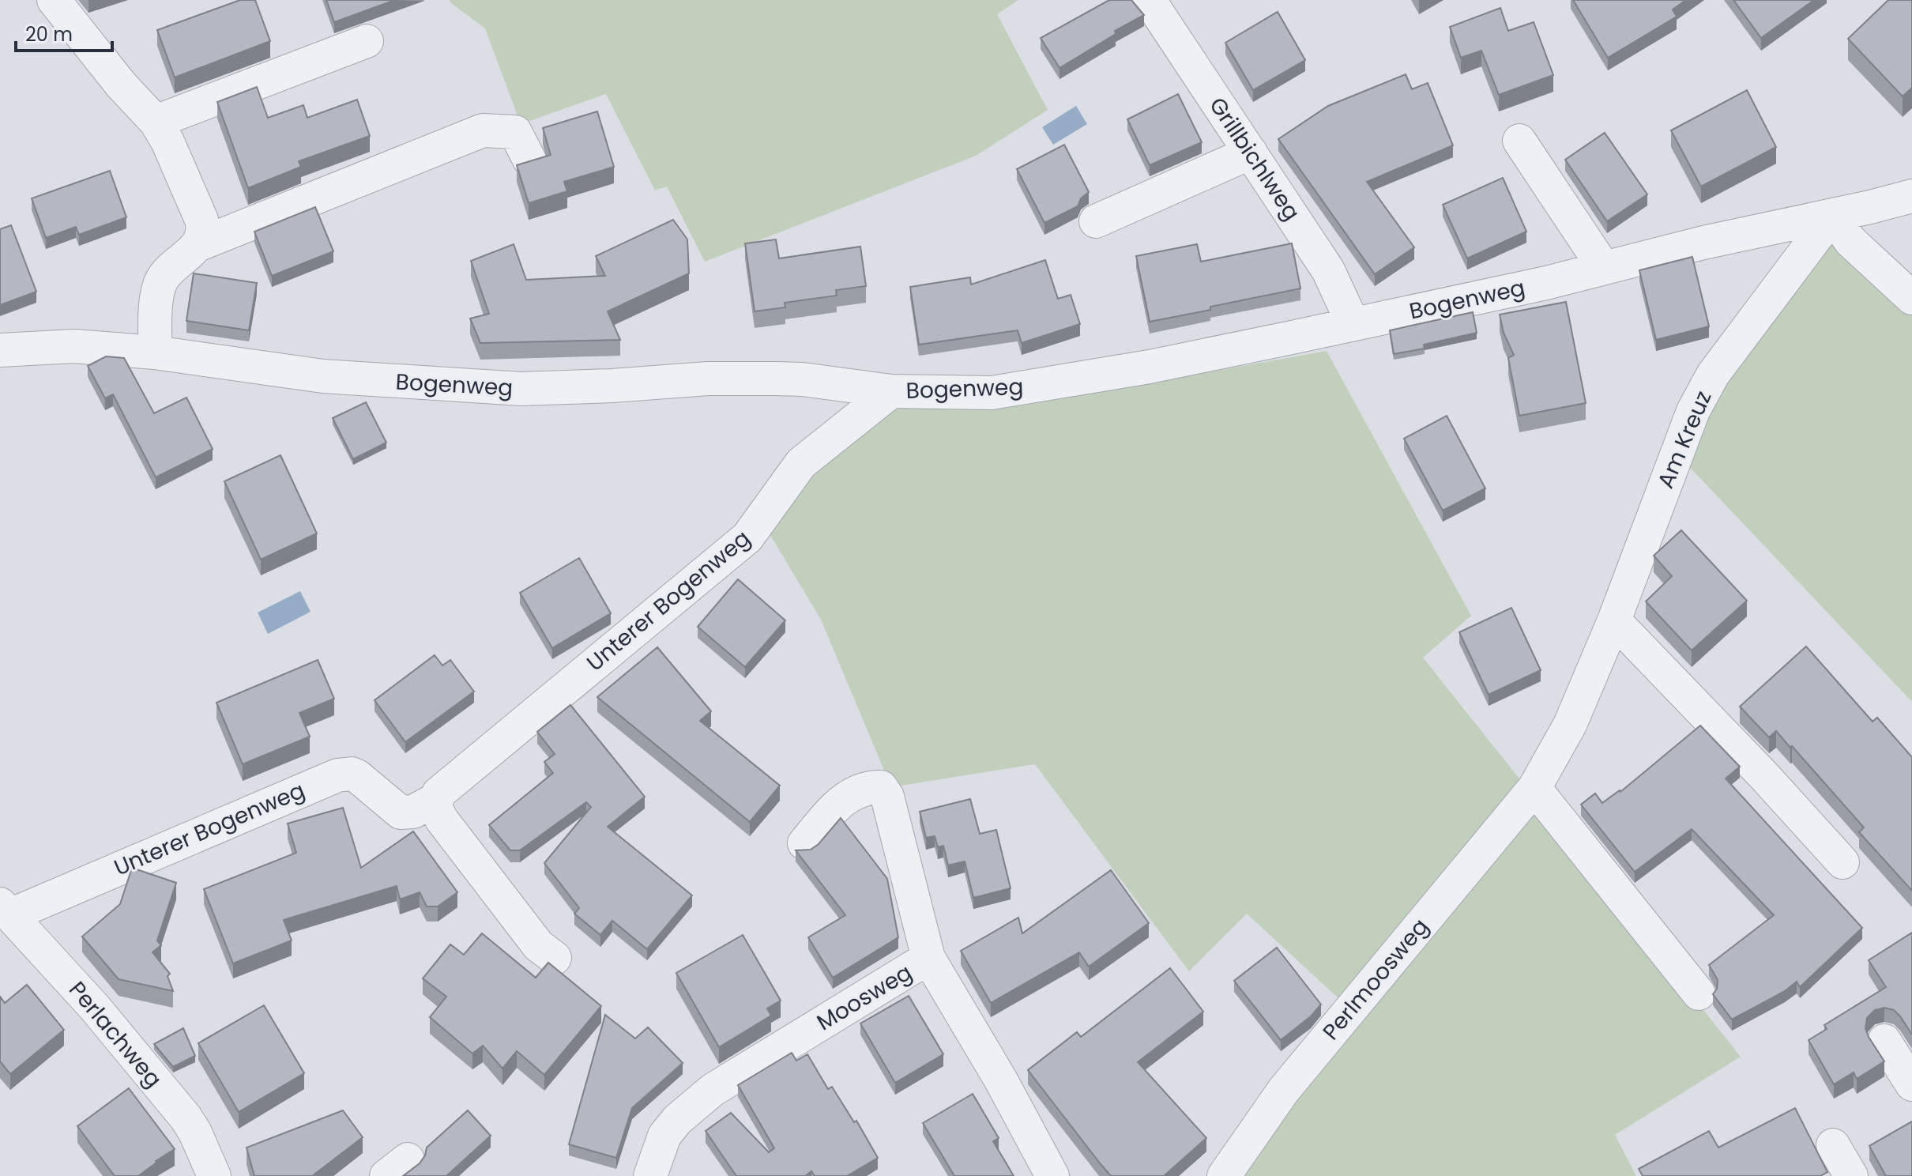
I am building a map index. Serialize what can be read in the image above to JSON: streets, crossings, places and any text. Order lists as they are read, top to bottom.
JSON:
{
  "streets": {
    "street": [
      "Grillbichlweg",
      "Bogenweg",
      "Am Kreuz",
      "Unterer Bogenweg",
      "Perlmoosweg",
      "Moosweg",
      "Perlachweg"
    ]
  },
  "crossings": [
    ["Grillbichlweg", "Bogenweg"],
    ["Bogenweg", "Am Kreuz"],
    ["Bogenweg", "Unterer Bogenweg"],
    ["Am Kreuz", "Perlmoosweg"],
    ["Unterer Bogenweg", "Perlachweg"]
  ],
  "scale_bar": "20 m"
}
